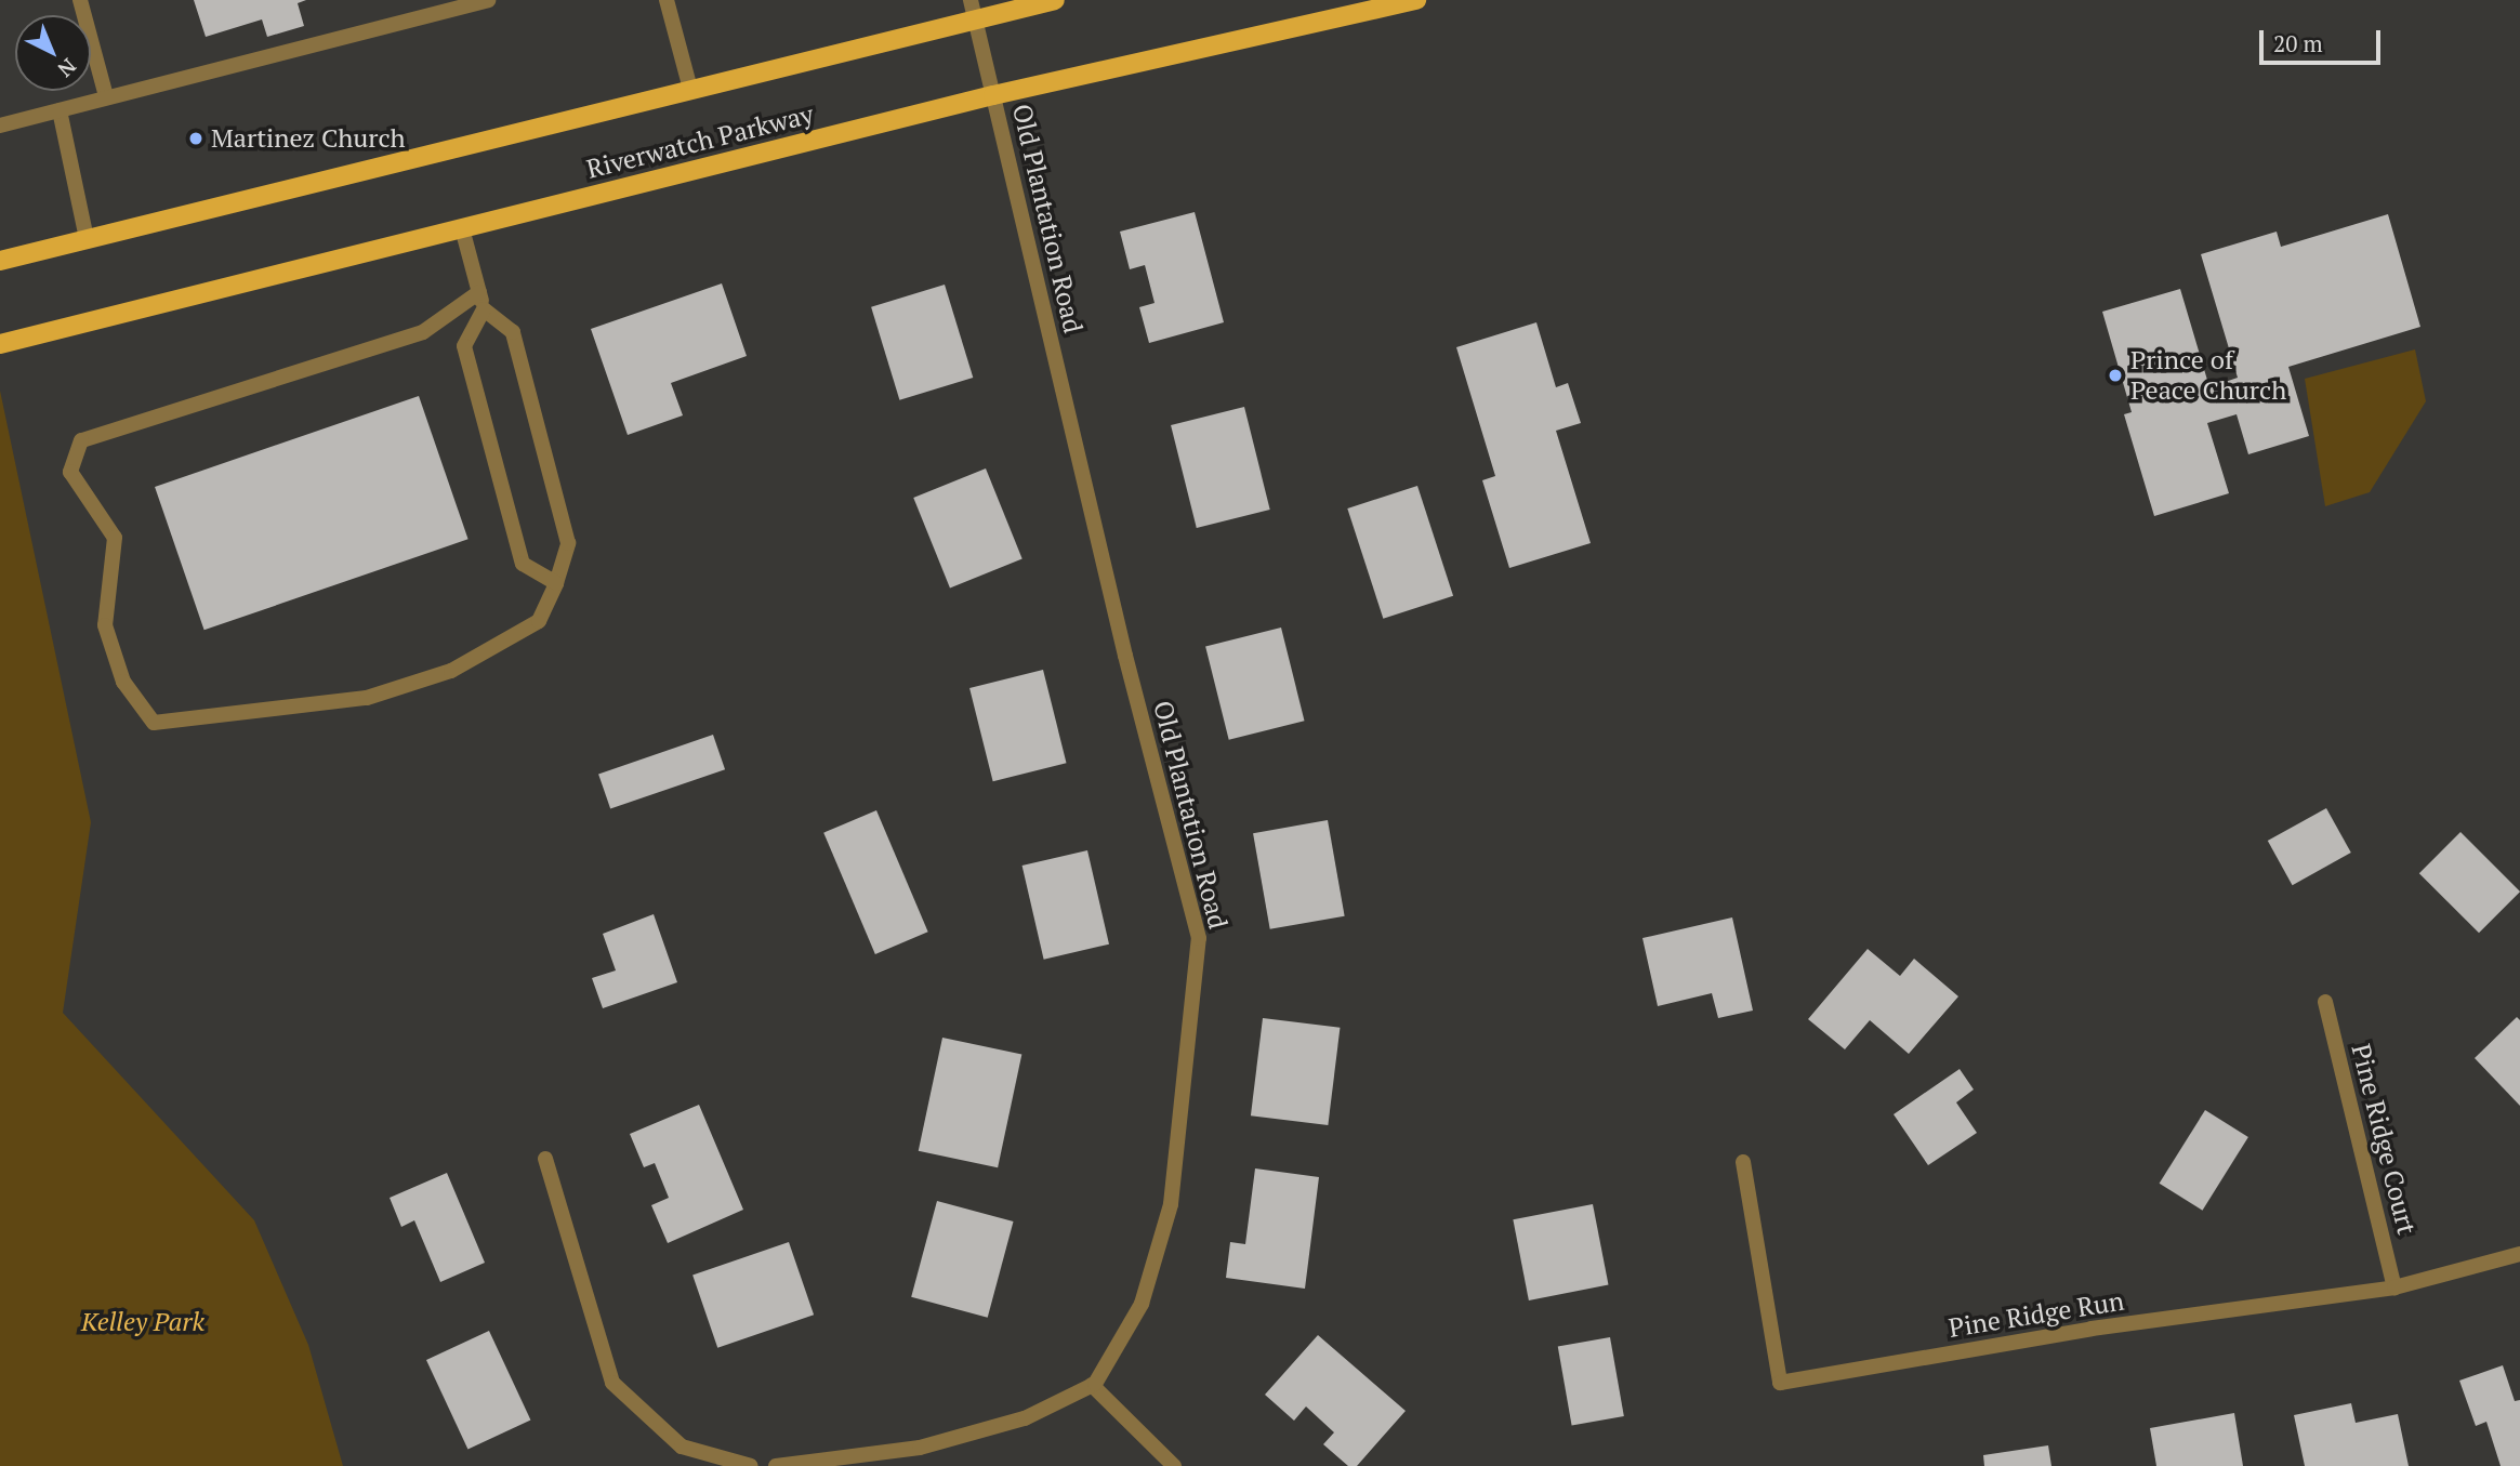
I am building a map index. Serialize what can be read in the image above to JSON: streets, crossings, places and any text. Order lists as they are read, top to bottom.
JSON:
{
  "streets": {
    "main road": ["Riverwatch Parkway"],
    "street": ["Old Plantation Road", "Pine Ridge Court", "Pine Ridge Run"]
  },
  "crossings": [
    ["Riverwatch Parkway", "Old Plantation Road"],
    ["Pine Ridge Court", "Pine Ridge Run"]
  ],
  "parks": ["Kelley Park"],
  "places": ["Martinez Church", "Prince of Peace Church"],
  "scale_bar": "20 m",
  "north": "bottom right"
}
